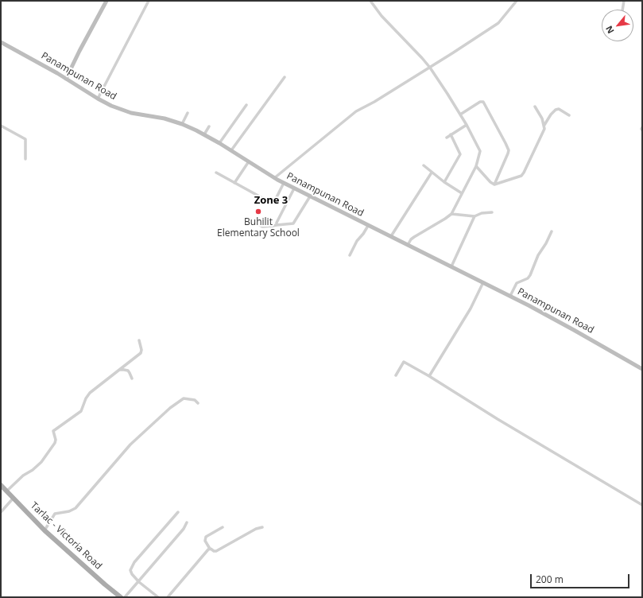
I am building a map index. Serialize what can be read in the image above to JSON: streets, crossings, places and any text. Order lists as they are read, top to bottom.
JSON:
{
  "streets": {
    "main road": ["Tarlac - Victoria Road"],
    "street": ["Panampunan Road"]
  },
  "districts": ["Zone 3"],
  "places": ["Buhilit Elementary School"],
  "scale_bar": "200 m",
  "north": "bottom left"
}
